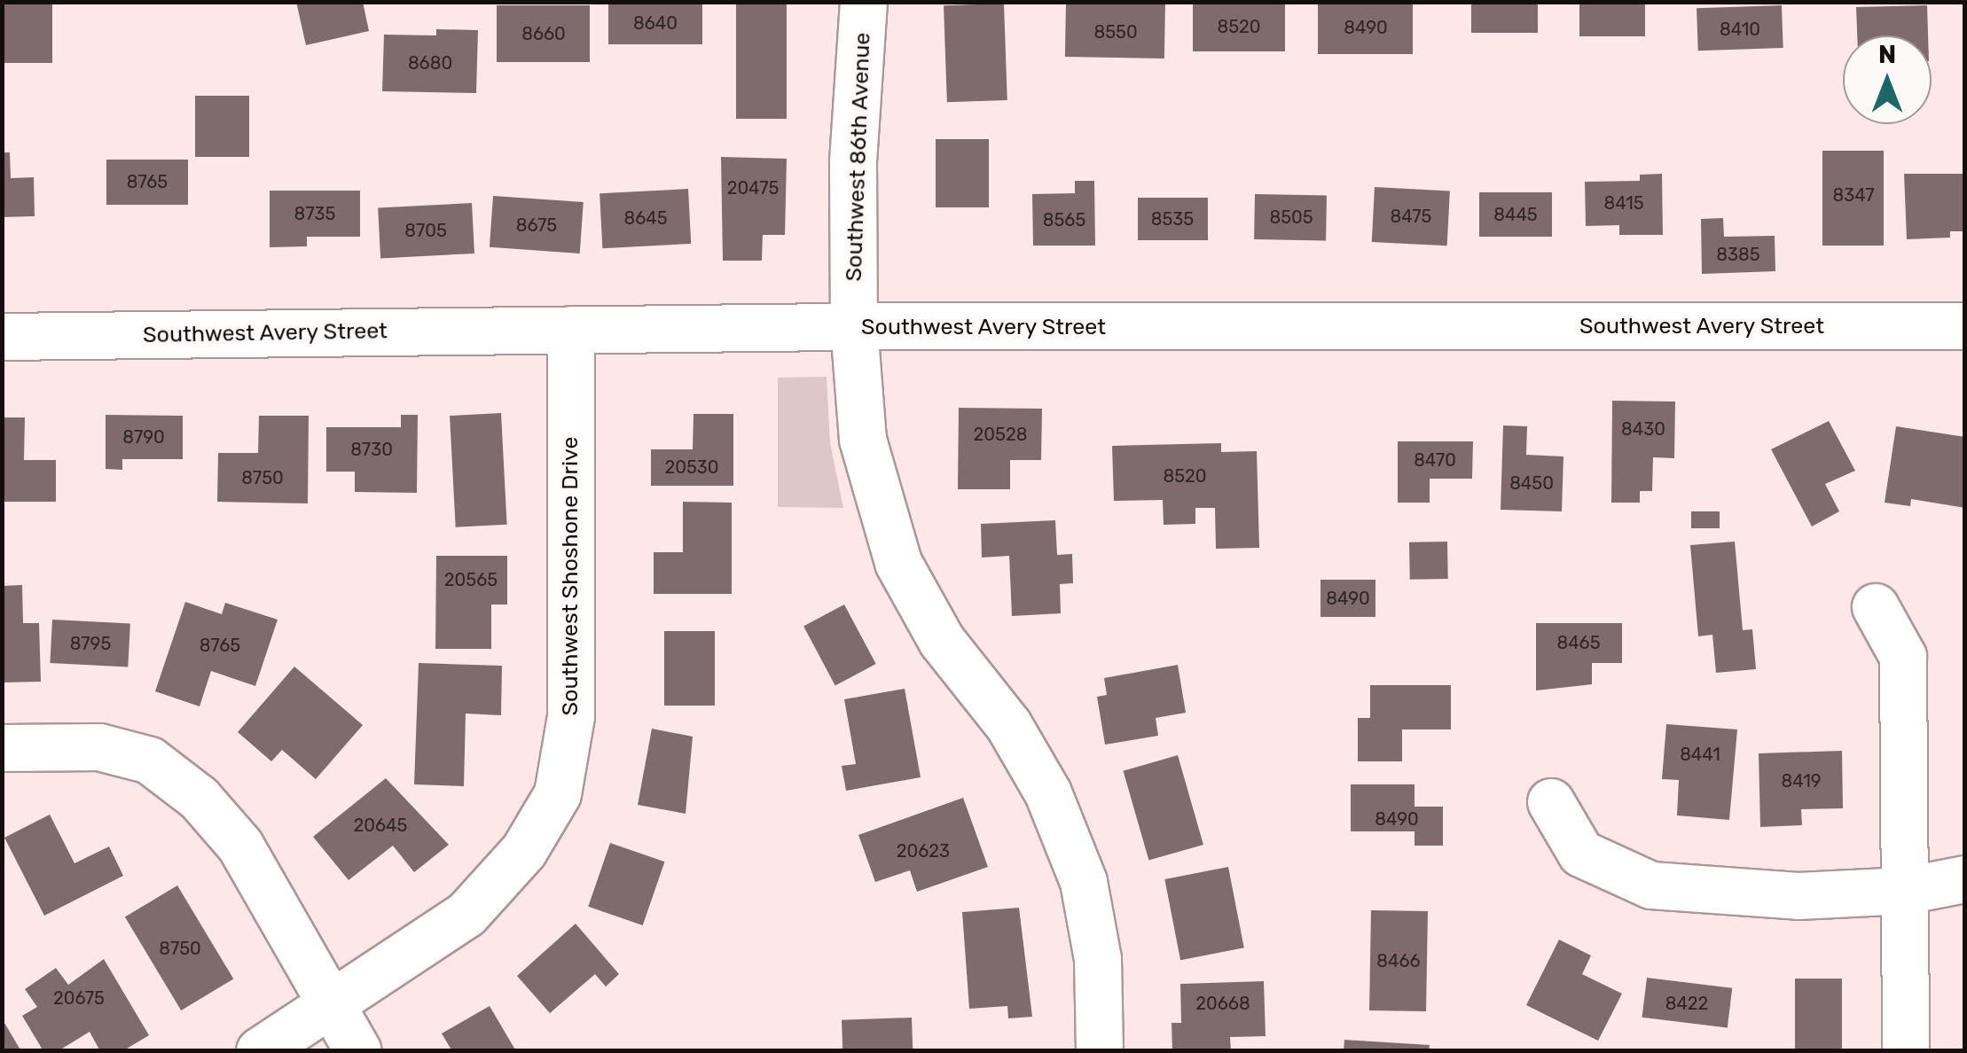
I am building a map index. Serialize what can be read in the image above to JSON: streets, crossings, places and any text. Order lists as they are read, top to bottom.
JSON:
{
  "streets": {
    "street": ["Southwest 86th Avenue", "Southwest Avery Street", "Southwest Shoshone Drive"]
  },
  "crossings": [
    ["Southwest 86th Avenue", "Southwest Avery Street"],
    ["Southwest Avery Street", "Southwest Shoshone Drive"]
  ],
  "house_numbers": [
    "8640",
    "8520",
    "8490",
    "8410",
    "8550",
    "8660",
    "8680",
    "8765",
    "20475",
    "8347",
    "8415",
    "8735",
    "8445",
    "8475",
    "8505",
    "8645",
    "8535",
    "8565",
    "8675",
    "8705",
    "8385",
    "8430",
    "20528",
    "8790",
    "8730",
    "8470",
    "20530",
    "8520",
    "8750",
    "8450",
    "20565",
    "8490",
    "8465",
    "8795",
    "8765",
    "8441",
    "8419",
    "8490",
    "20645",
    "20623",
    "8750",
    "8466",
    "20675",
    "20668",
    "8422"
  ],
  "north": "top"
}
